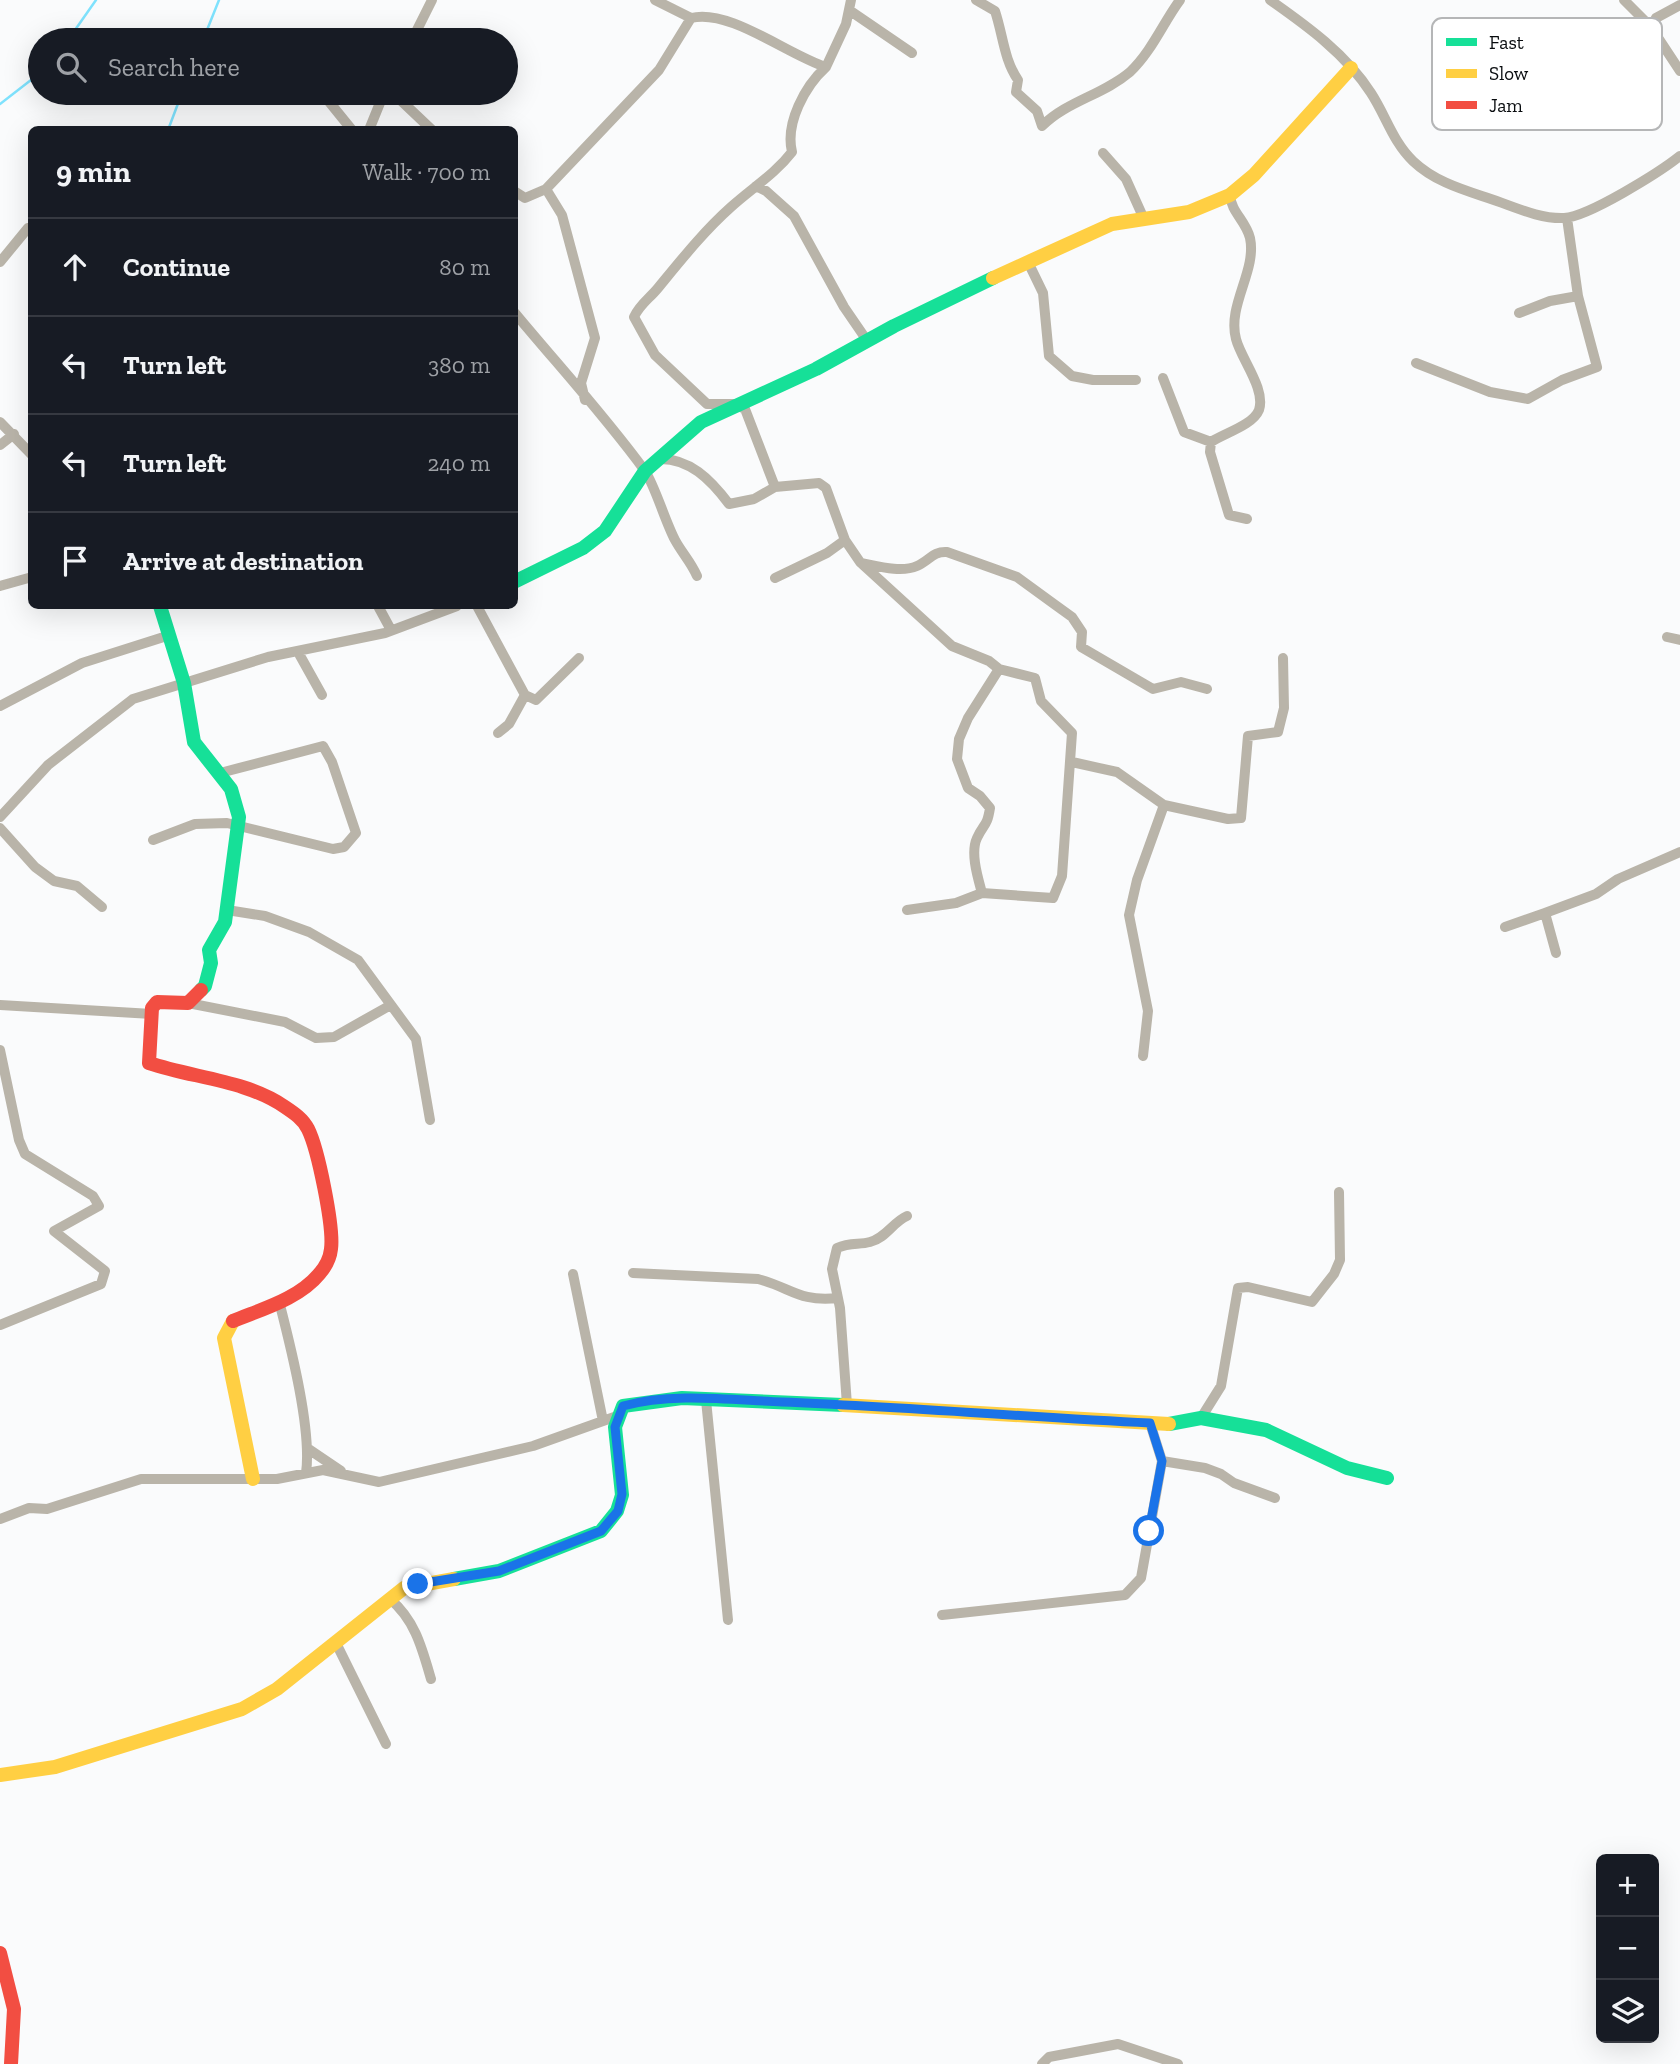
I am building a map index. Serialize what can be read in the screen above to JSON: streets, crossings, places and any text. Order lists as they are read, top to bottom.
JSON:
{
  "legend": ["Fast", "Slow", "Jam"],
  "page": {
    "search": "Search here",
    "heading": ["9 min", "Walk · 700 m"],
    "list": [
      ["Continue", "80 m"],
      ["Turn left", "380 m"],
      ["Turn left", "240 m"],
      "Arrive at destination"
    ],
    "map_buttons": ["+", "−"]
  }
}
